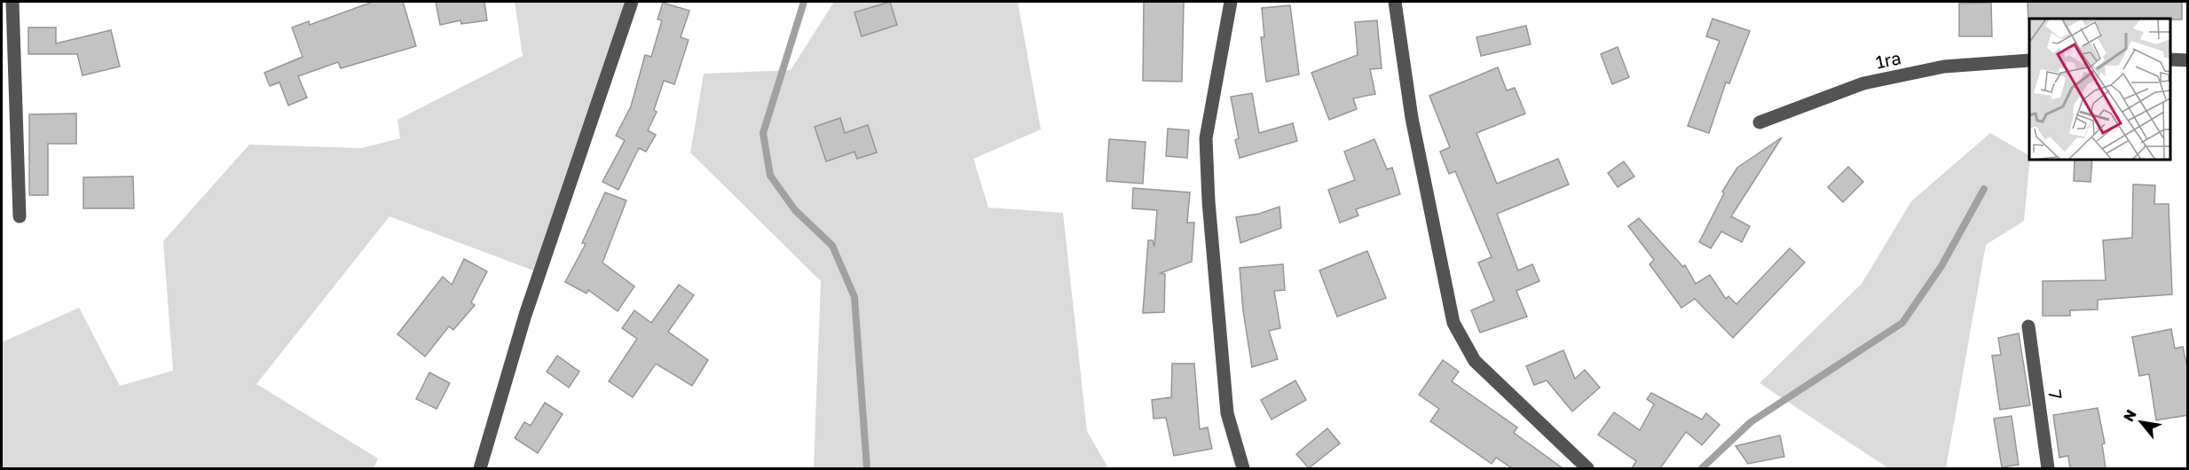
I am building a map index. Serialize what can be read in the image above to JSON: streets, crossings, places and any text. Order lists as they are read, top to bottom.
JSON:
{
  "streets": {
    "street": ["1ra", "7"]
  },
  "north": "top left"
}
